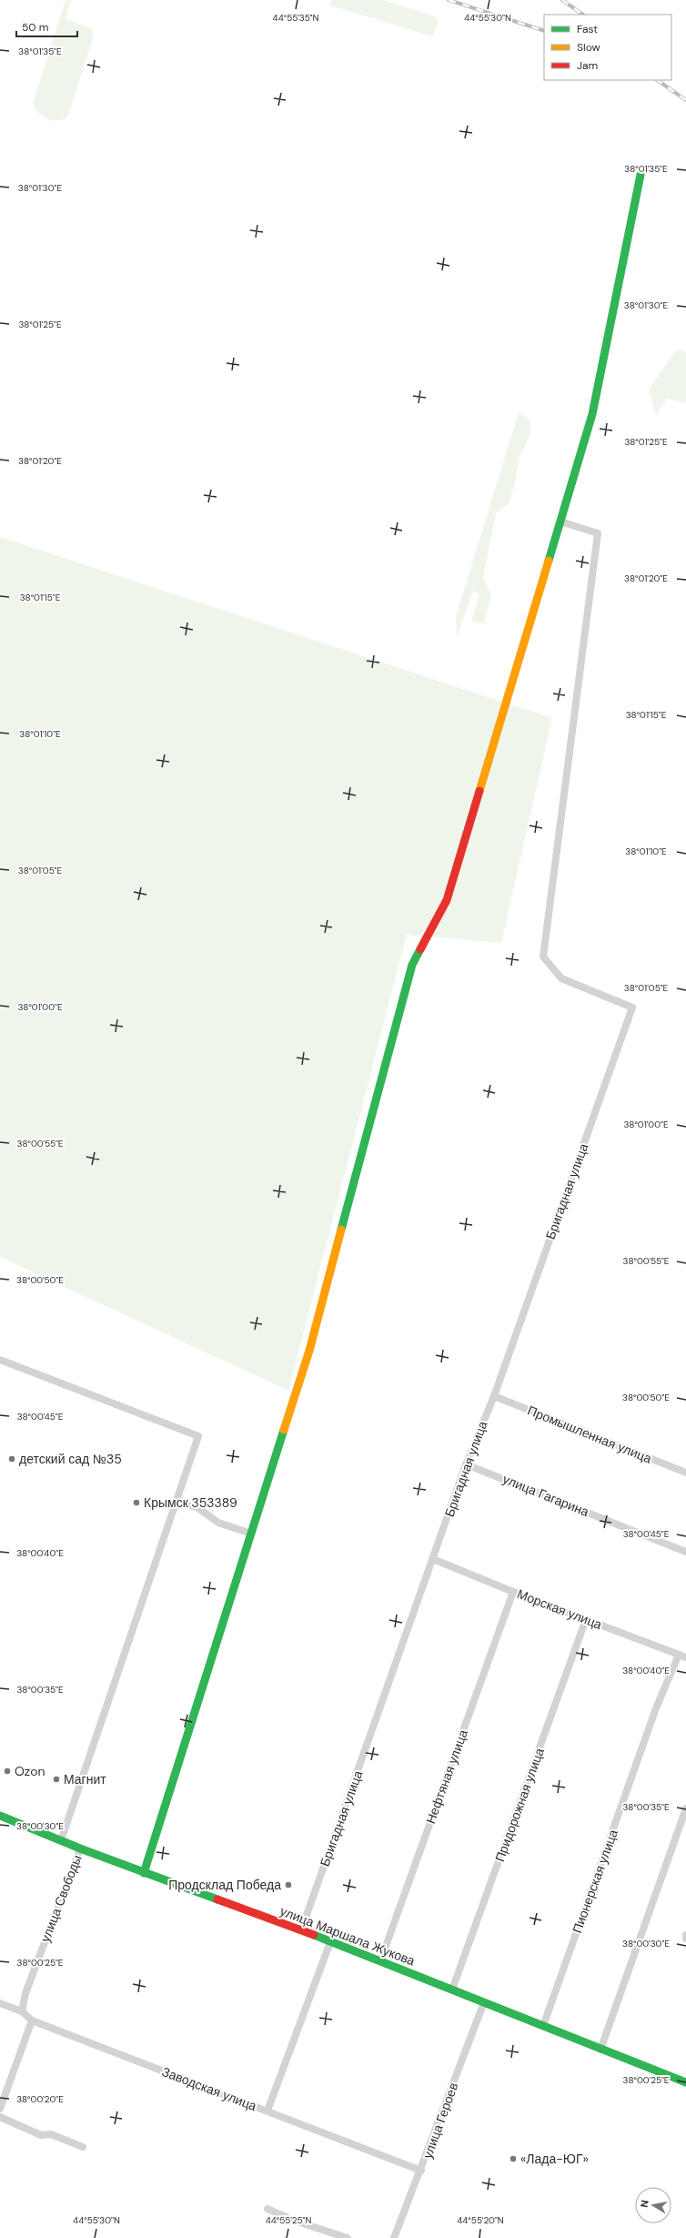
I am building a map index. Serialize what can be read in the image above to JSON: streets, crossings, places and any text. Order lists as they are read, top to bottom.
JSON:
{
  "streets": {
    "street": [
      "Бригадная улица",
      "Промышленная улица",
      "улица Гагарина",
      "Морская улица",
      "Нефтяная улица",
      "Придорожная улица",
      "Пионерская улица",
      "улица Свободы",
      "улица Маршала Жукова",
      "Заводская улица",
      "улица Героев"
    ]
  },
  "crossings": [
    ["Бригадная улица", "Промышленная улица"],
    ["Бригадная улица", "улица Гагарина"],
    ["Бригадная улица", "Морская улица"],
    ["Бригадная улица", "улица Маршала Жукова"],
    ["Морская улица", "Нефтяная улица"],
    ["Морская улица", "Придорожная улица"],
    ["Морская улица", "Пионерская улица"],
    ["Нефтяная улица", "улица Маршала Жукова"],
    ["Придорожная улица", "улица Маршала Жукова"],
    ["Пионерская улица", "улица Маршала Жукова"],
    ["улица Свободы", "улица Маршала Жукова"],
    ["улица Свободы", "Заводская улица"],
    ["улица Маршала Жукова", "улица Героев"],
    ["Заводская улица", "улица Героев"]
  ],
  "places": [
    "детский сад №35",
    "Крымск 353389",
    "Ozon",
    "Магнит",
    "Продсклад Победа",
    "«Лада-ЮГ»"
  ],
  "legend": ["Fast", "Slow", "Jam"],
  "scale_bar": "50 m",
  "north": "left",
  "coordinates": [
    "44°55'30\"N",
    "44°55'35\"N",
    "38°01'35\"E",
    "38°01'30\"E",
    "38°01'25\"E",
    "38°01'20\"E",
    "38°01'15\"E",
    "38°01'10\"E",
    "38°01'05\"E",
    "38°01'00\"E",
    "38°00'55\"E",
    "38°00'50\"E",
    "38°00'45\"E",
    "38°00'40\"E",
    "38°00'35\"E",
    "38°00'30\"E",
    "38°00'25\"E",
    "38°00'20\"E",
    "44°55'25\"N",
    "44°55'20\"N"
  ]
}
